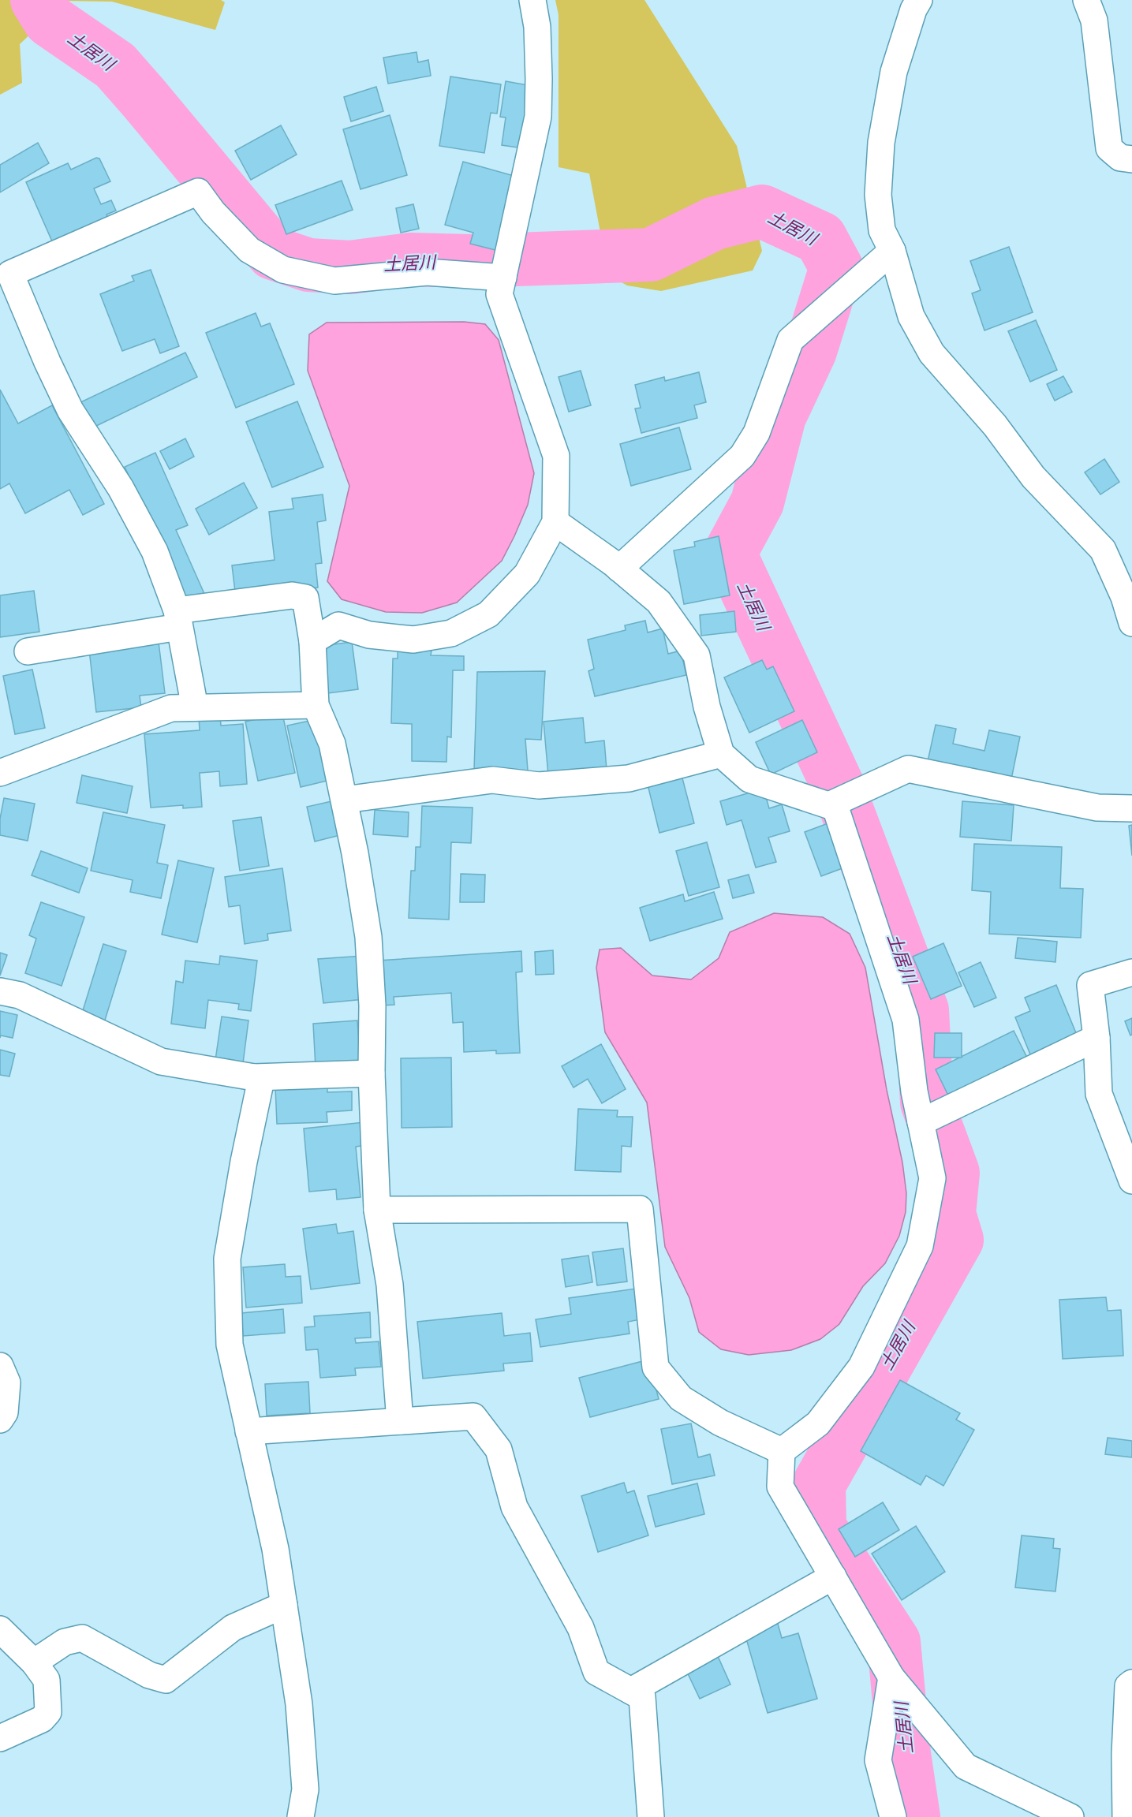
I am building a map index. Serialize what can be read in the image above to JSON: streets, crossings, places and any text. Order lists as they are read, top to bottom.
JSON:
{
  "water": ["土居川"]
}
